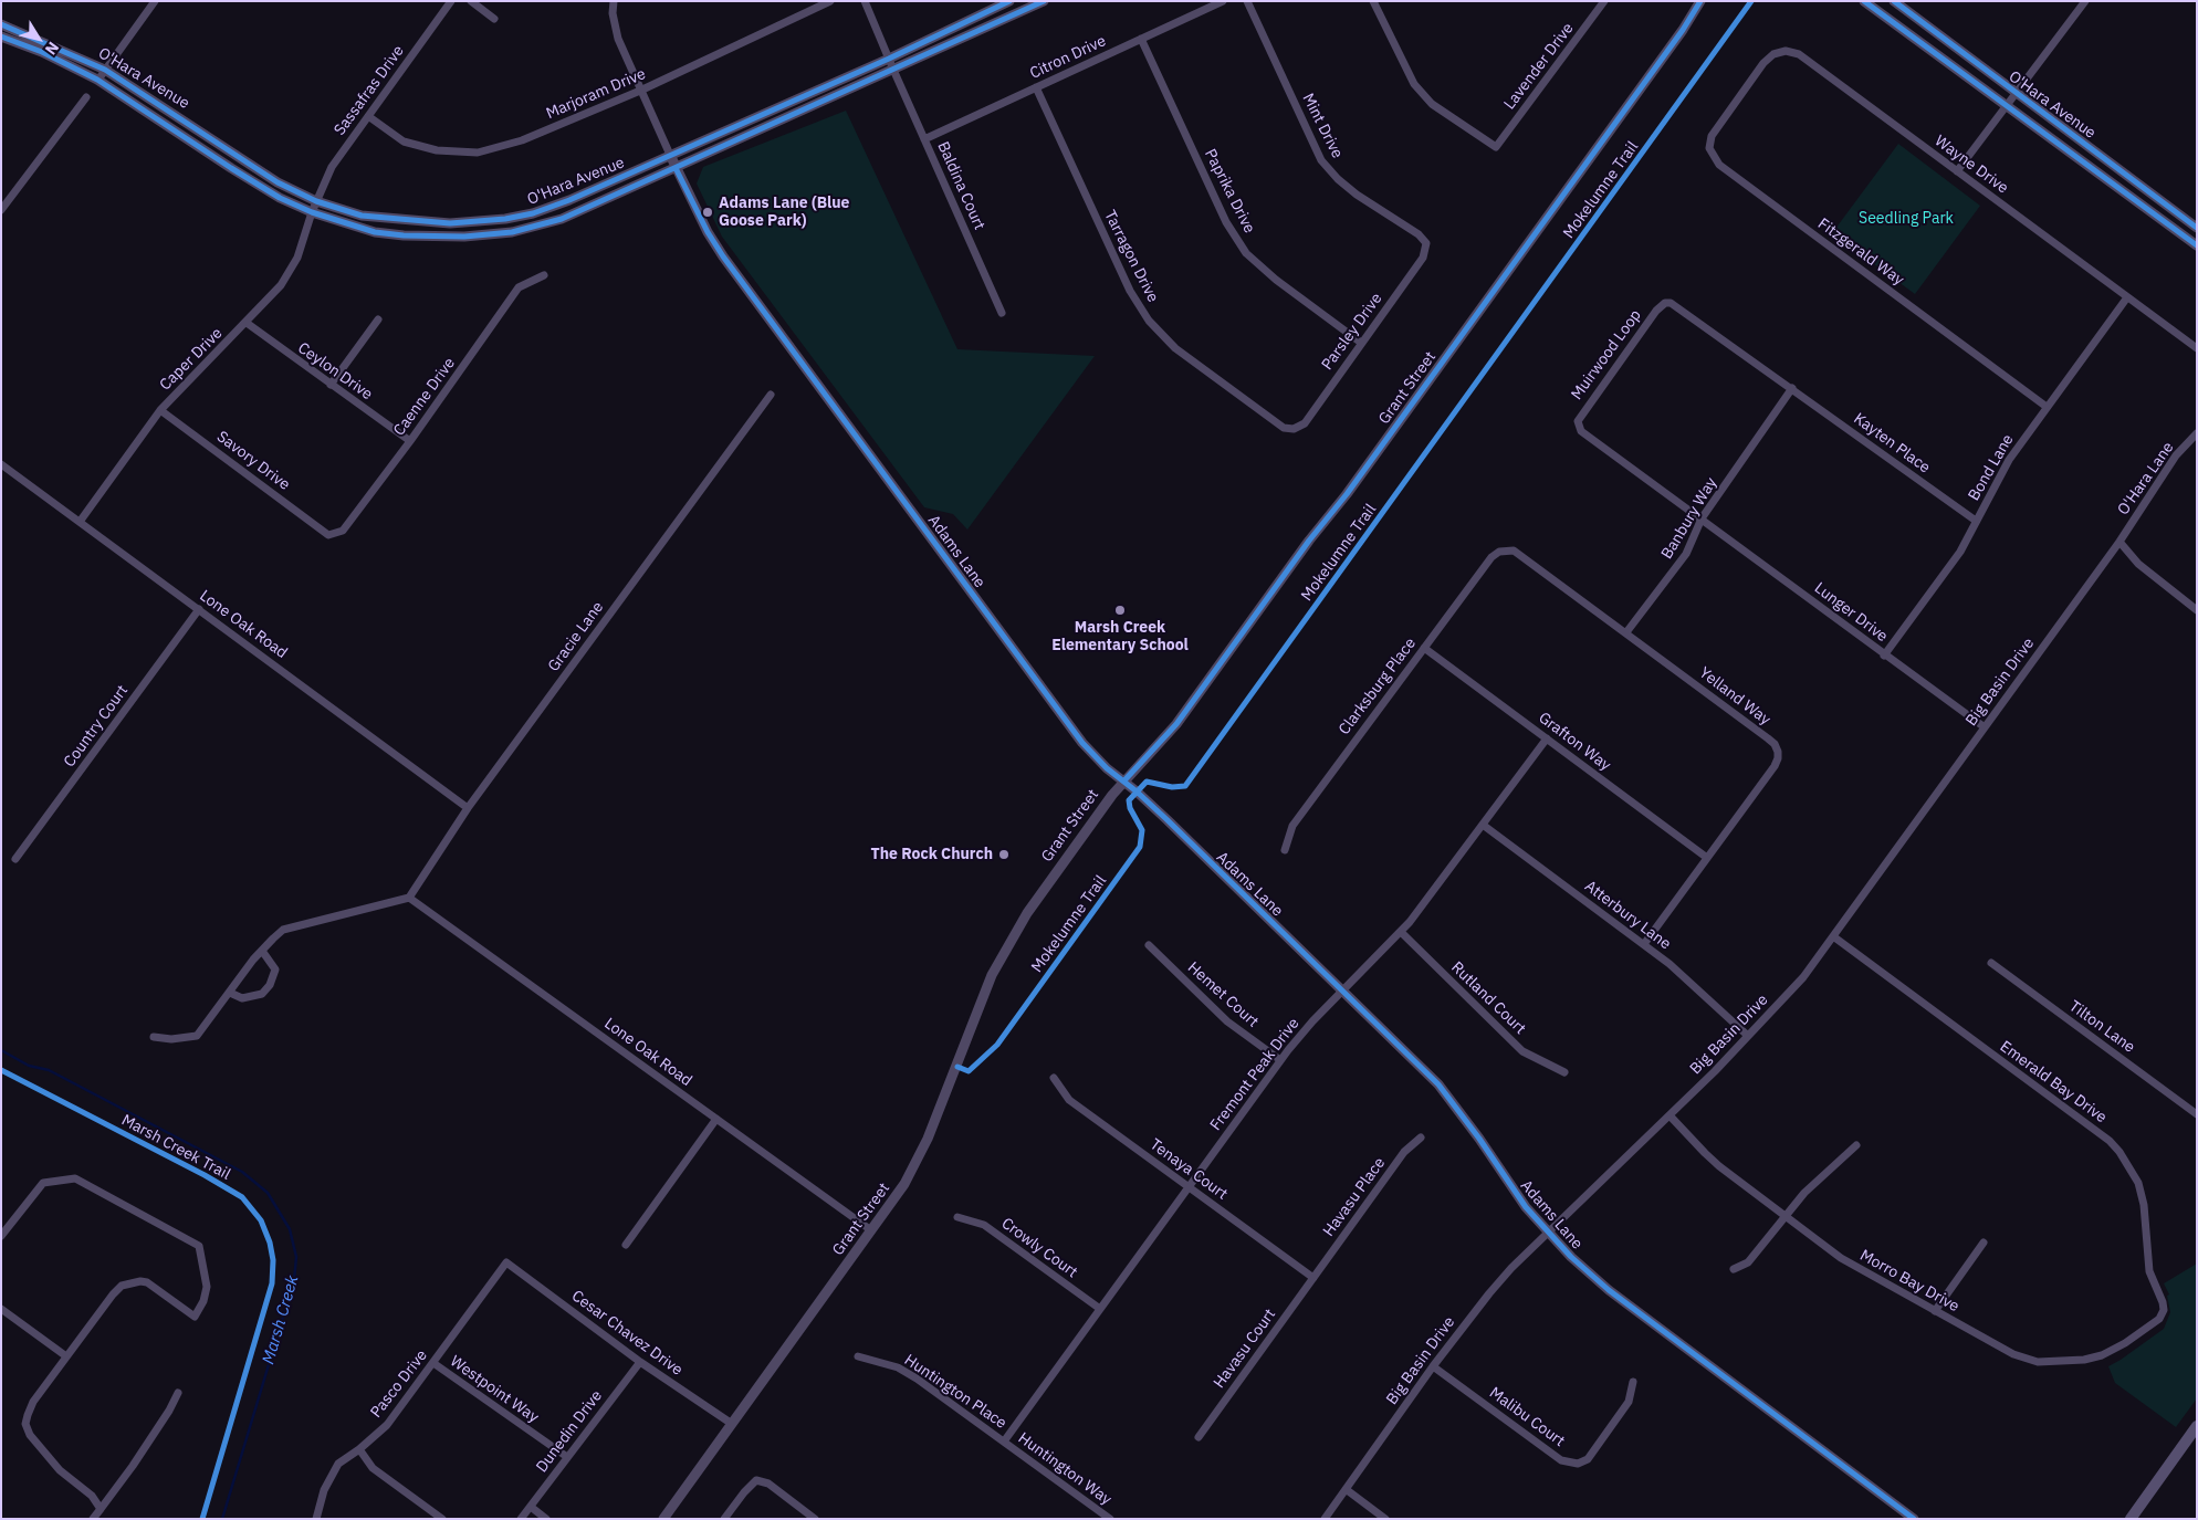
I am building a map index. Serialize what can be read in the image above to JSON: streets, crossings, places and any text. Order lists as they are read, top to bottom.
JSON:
{
  "streets": {
    "street": [
      "Citron Drive",
      "Lavender Drive",
      "O'Hara Avenue",
      "Sassafras Drive",
      "Marjoram Drive",
      "Mint Drive",
      "Wayne Drive",
      "Baldina Court",
      "Paprika Drive",
      "Fitzgerald Way",
      "Tarragon Drive",
      "Parsley Drive",
      "Muirwood Loop",
      "Caper Drive",
      "Ceylon Drive",
      "Grant Street",
      "Caenne Drive",
      "Kayten Place",
      "Savory Drive",
      "Bond Lane",
      "O'Hara Lane",
      "Banbury Way",
      "Adams Lane",
      "Lunger Drive",
      "Lone Oak Road",
      "Gracie Lane",
      "Big Basin Drive",
      "Clarksburg Place",
      "Yelland Way",
      "Country Court",
      "Grafton Way",
      "Atterbury Lane",
      "Hemet Court",
      "Rutland Court",
      "Tilton Lane",
      "Fremont Peak Drive",
      "Emerald Bay Drive",
      "Tenaya Court",
      "Havasu Place",
      "Crowly Court",
      "Morro Bay Drive",
      "Cesar Chavez Drive",
      "Havasu Court",
      "Pasco Drive",
      "Westpoint Way",
      "Huntington Place",
      "Malibu Court",
      "Dunedin Drive",
      "Huntington Way"
    ],
    "cycle path": ["Mokelumne Trail", "Marsh Creek Trail"]
  },
  "crossings": [
    ["Citron Drive", "Baldina Court"],
    ["Citron Drive", "Paprika Drive"],
    ["Citron Drive", "Tarragon Drive"],
    ["O'Hara Avenue", "Sassafras Drive"],
    ["O'Hara Avenue", "Baldina Court"],
    ["O'Hara Avenue", "Caper Drive"],
    ["O'Hara Avenue", "Adams Lane"],
    ["Sassafras Drive", "Marjoram Drive"],
    ["Sassafras Drive", "Caper Drive"],
    ["Mint Drive", "Parsley Drive"],
    ["Wayne Drive", "Fitzgerald Way"],
    ["Wayne Drive", "Bond Lane"],
    ["Paprika Drive", "Parsley Drive"],
    ["Fitzgerald Way", "Bond Lane"],
    ["Tarragon Drive", "Parsley Drive"],
    ["Muirwood Loop", "Kayten Place"],
    ["Muirwood Loop", "Banbury Way"],
    ["Muirwood Loop", "Lunger Drive"],
    ["Caper Drive", "Ceylon Drive"],
    ["Caper Drive", "Savory Drive"],
    ["Caper Drive", "Lone Oak Road"],
    ["Ceylon Drive", "Caenne Drive"],
    ["Grant Street", "Adams Lane"],
    ["Grant Street", "Lone Oak Road"],
    ["Grant Street", "Cesar Chavez Drive"],
    ["Caenne Drive", "Savory Drive"],
    ["Kayten Place", "Bond Lane"],
    ["Kayten Place", "Banbury Way"],
    ["Bond Lane", "Lunger Drive"],
    ["O'Hara Lane", "Big Basin Drive"],
    ["Banbury Way", "Lunger Drive"],
    ["Banbury Way", "Yelland Way"],
    ["Adams Lane", "Big Basin Drive"],
    ["Adams Lane", "Fremont Peak Drive"],
    ["Lunger Drive", "Big Basin Drive"],
    ["Lone Oak Road", "Gracie Lane"],
    ["Lone Oak Road", "Country Court"],
    ["Big Basin Drive", "Atterbury Lane"],
    ["Big Basin Drive", "Emerald Bay Drive"],
    ["Big Basin Drive", "Morro Bay Drive"],
    ["Big Basin Drive", "Malibu Court"],
    ["Clarksburg Place", "Yelland Way"],
    ["Clarksburg Place", "Grafton Way"],
    ["Yelland Way", "Grafton Way"],
    ["Yelland Way", "Atterbury Lane"],
    ["Grafton Way", "Fremont Peak Drive"],
    ["Atterbury Lane", "Fremont Peak Drive"],
    ["Hemet Court", "Fremont Peak Drive"],
    ["Rutland Court", "Fremont Peak Drive"],
    ["Fremont Peak Drive", "Tenaya Court"],
    ["Fremont Peak Drive", "Crowly Court"],
    ["Fremont Peak Drive", "Huntington Place"],
    ["Fremont Peak Drive", "Huntington Way"],
    ["Emerald Bay Drive", "Morro Bay Drive"],
    ["Tenaya Court", "Havasu Place"],
    ["Tenaya Court", "Havasu Court"],
    ["Havasu Place", "Havasu Court"],
    ["Cesar Chavez Drive", "Pasco Drive"],
    ["Cesar Chavez Drive", "Dunedin Drive"],
    ["Pasco Drive", "Westpoint Way"],
    ["Westpoint Way", "Dunedin Drive"],
    ["Huntington Place", "Huntington Way"]
  ],
  "water": ["Marsh Creek"],
  "parks": ["Seedling Park"],
  "places": ["Adams Lane (Blue Goose Park)", "Marsh Creek Elementary School", "The Rock Church"],
  "north": "bottom right"
}
